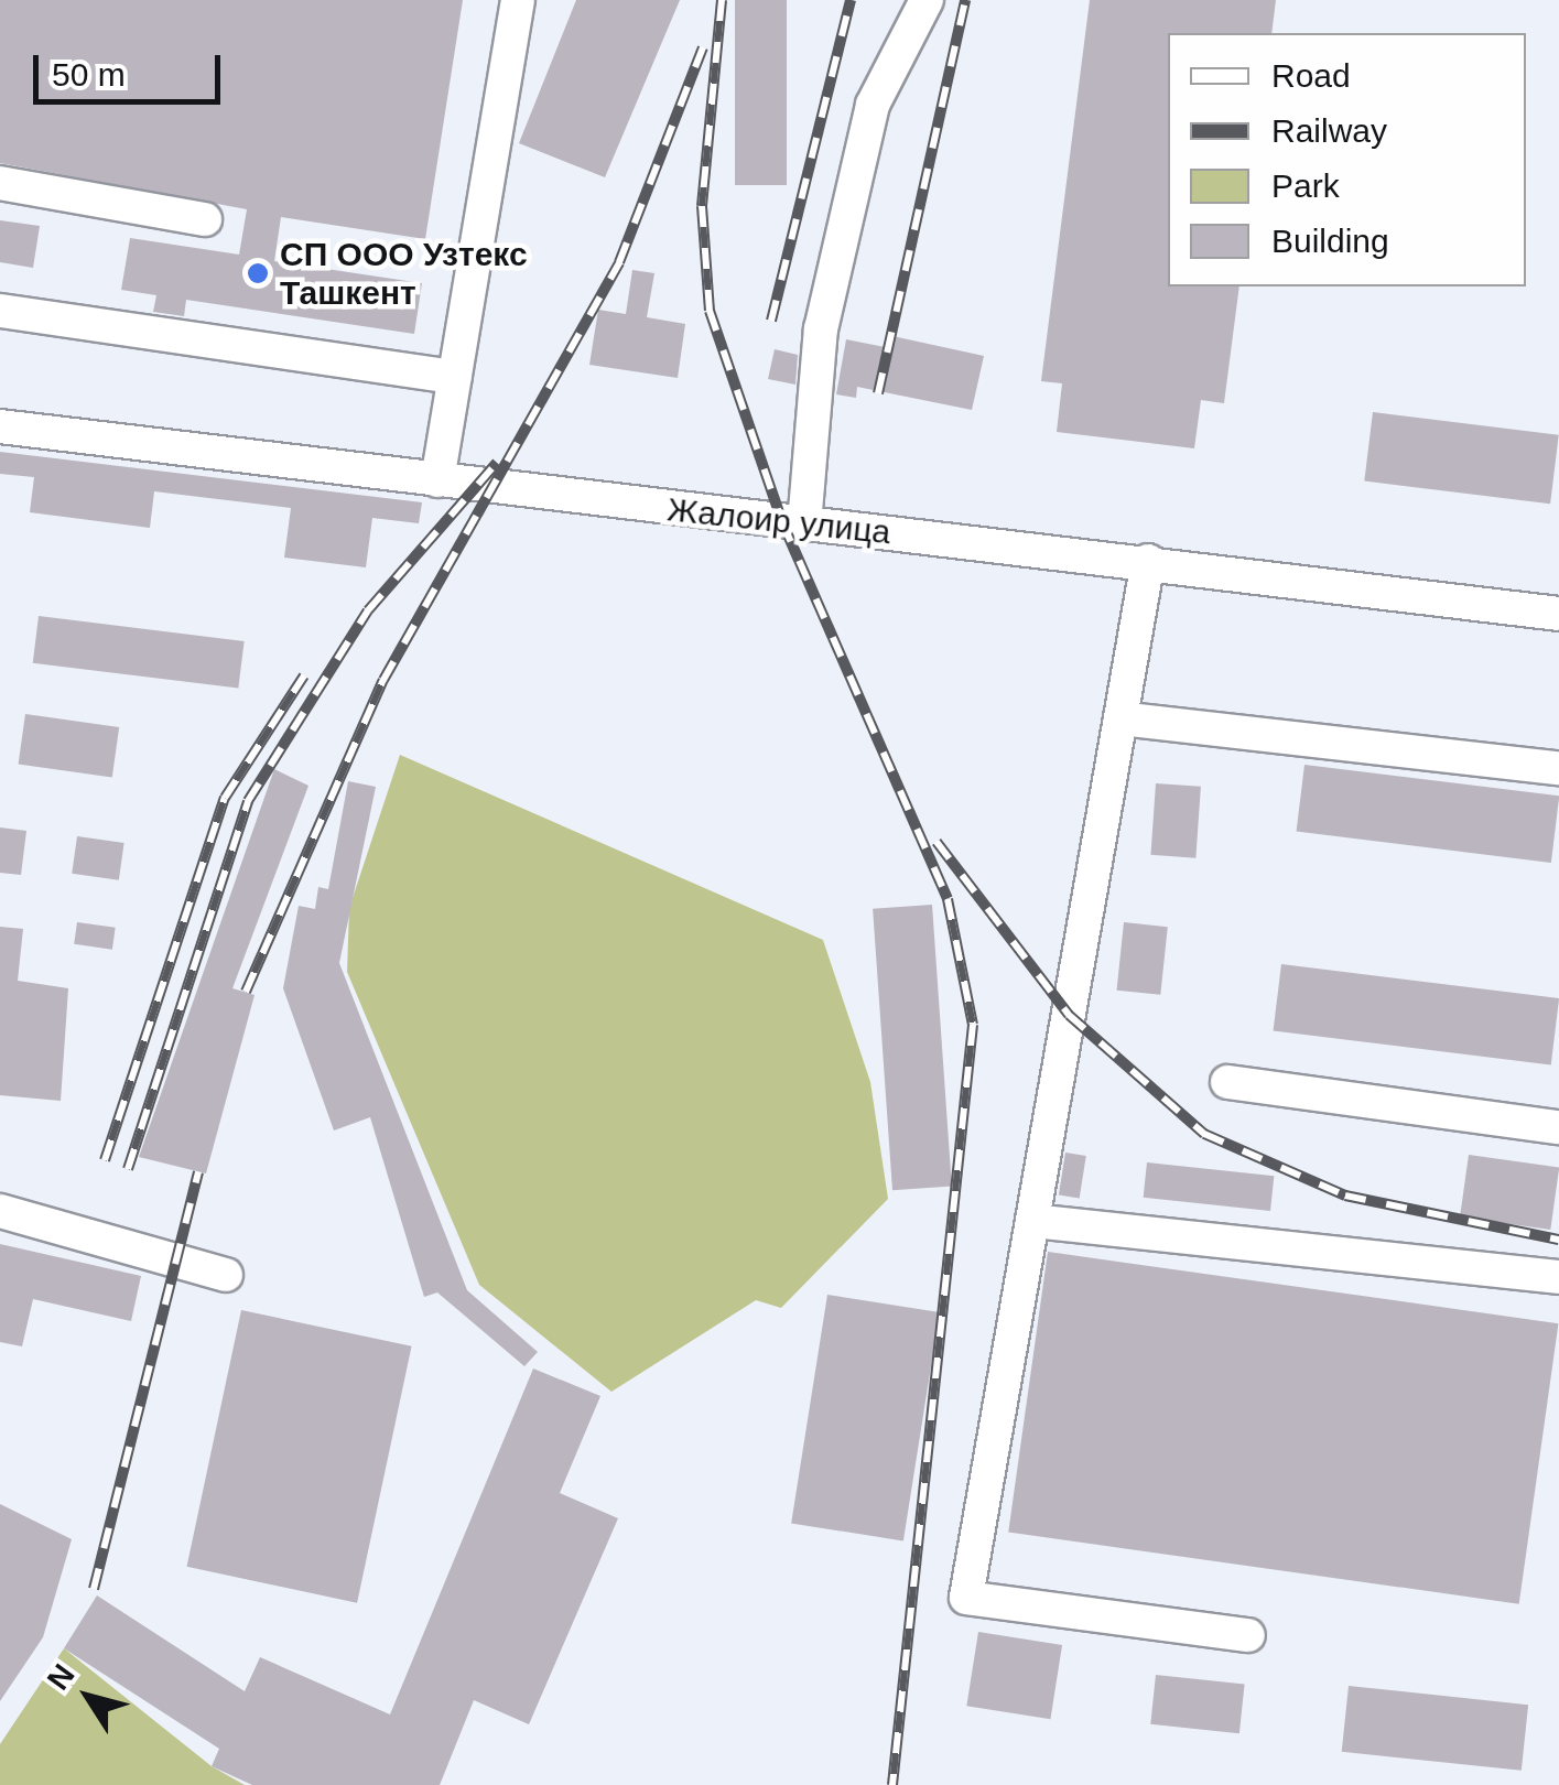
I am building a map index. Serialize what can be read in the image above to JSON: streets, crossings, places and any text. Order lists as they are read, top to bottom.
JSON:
{
  "streets": {
    "street": ["Жалоир улица"]
  },
  "places": ["СП ООО Узтекс Ташкент"],
  "legend": [
    "Road",
    "Railway",
    "Park",
    "Building"
  ],
  "scale_bar": "50 m",
  "north": "top left"
}
